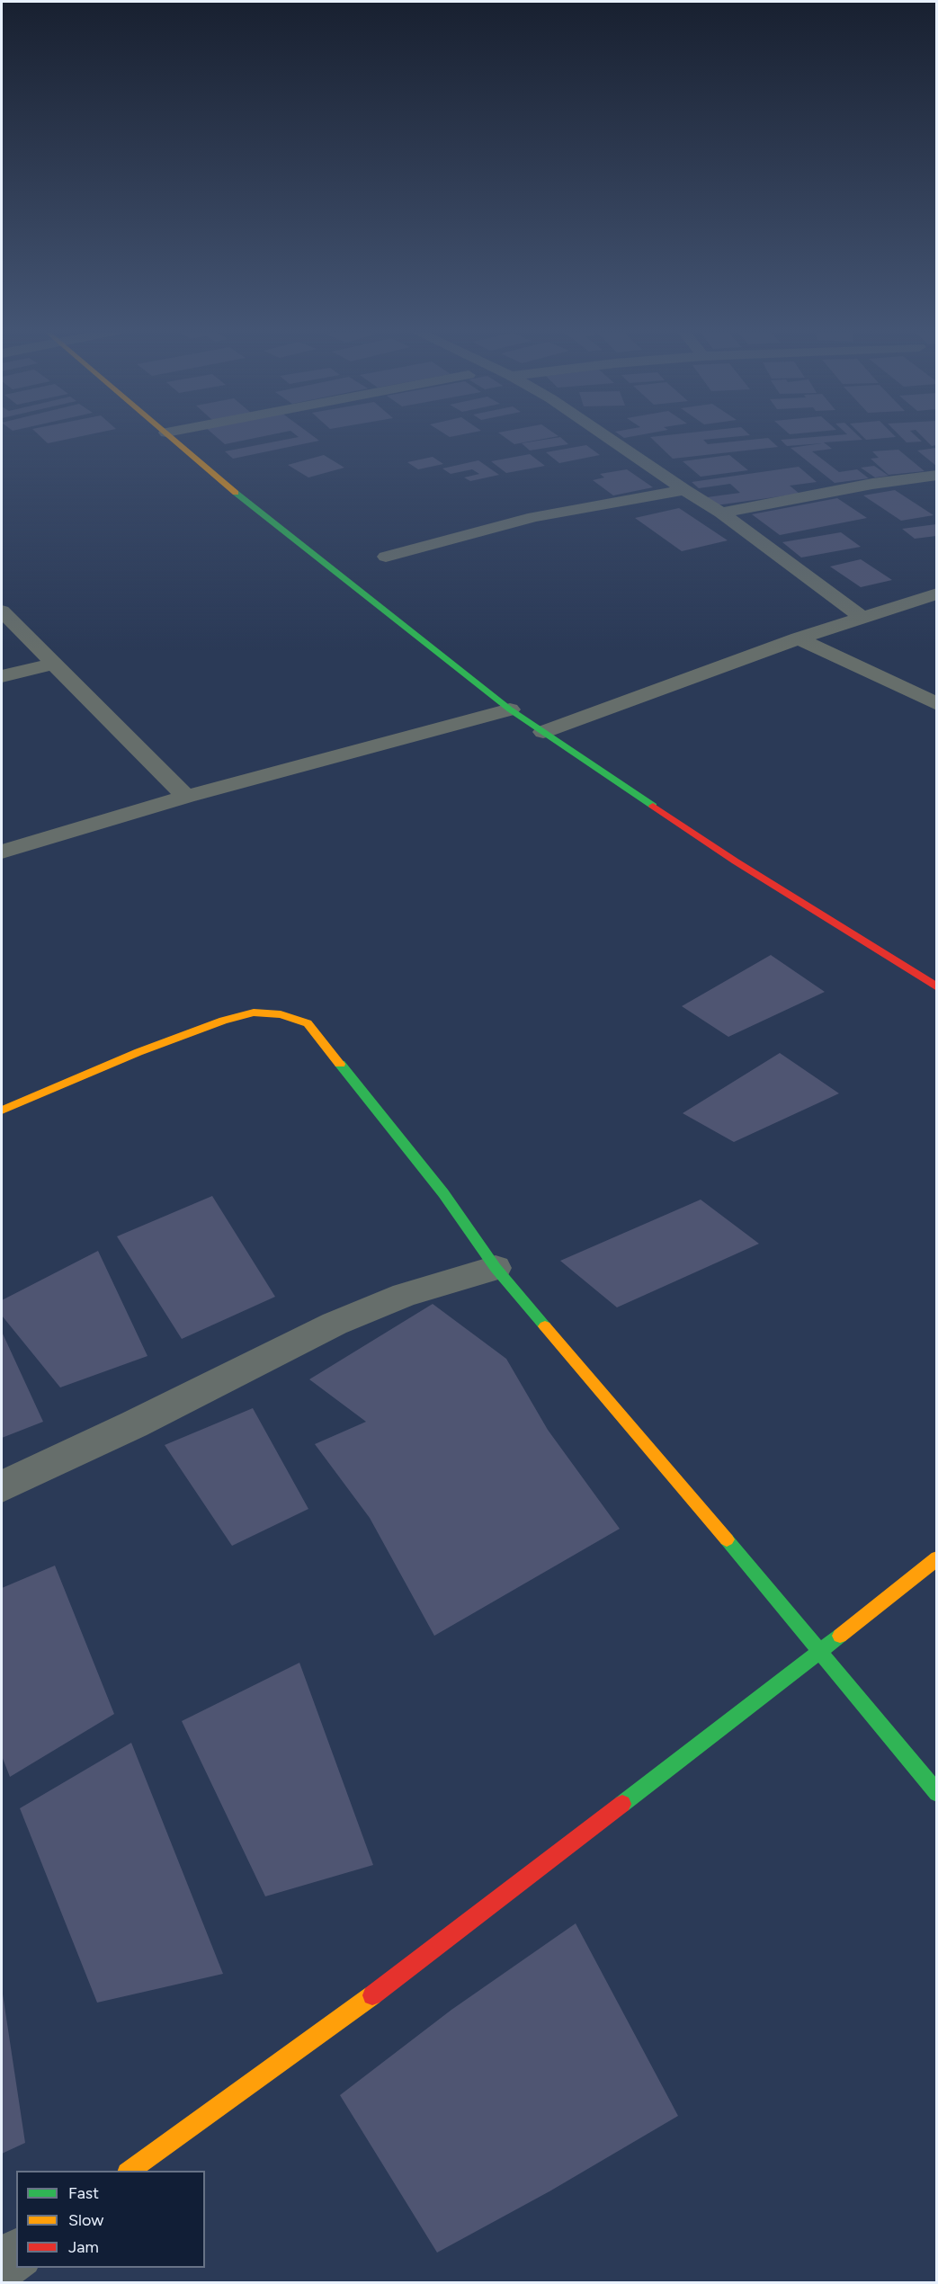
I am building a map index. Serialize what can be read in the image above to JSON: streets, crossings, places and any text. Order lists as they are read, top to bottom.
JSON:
{
  "legend": ["Fast", "Slow", "Jam"]
}
